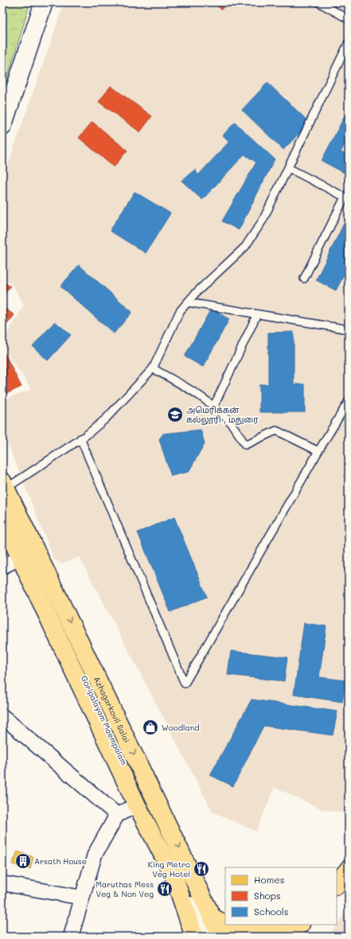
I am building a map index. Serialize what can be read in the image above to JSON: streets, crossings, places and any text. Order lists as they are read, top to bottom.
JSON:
{
  "streets": {
    "main road": ["Azhagarkovil Salai"],
    "street": ["Goripalayam Maempalam"]
  },
  "crossings": [
    ["Azhagarkovil Salai", "Goripalayam Maempalam"]
  ],
  "places": {
    "school or university": ["அமெரிக்கன் கல்லூரி , மதுரை"],
    "shop": ["Woodland"],
    "building": ["Arsath House"],
    "restaurant": ["King Metro Veg Hotel", "Maruthas Mess Veg & Non Veg"]
  },
  "legend": ["Homes", "Shops", "Schools"]
}
